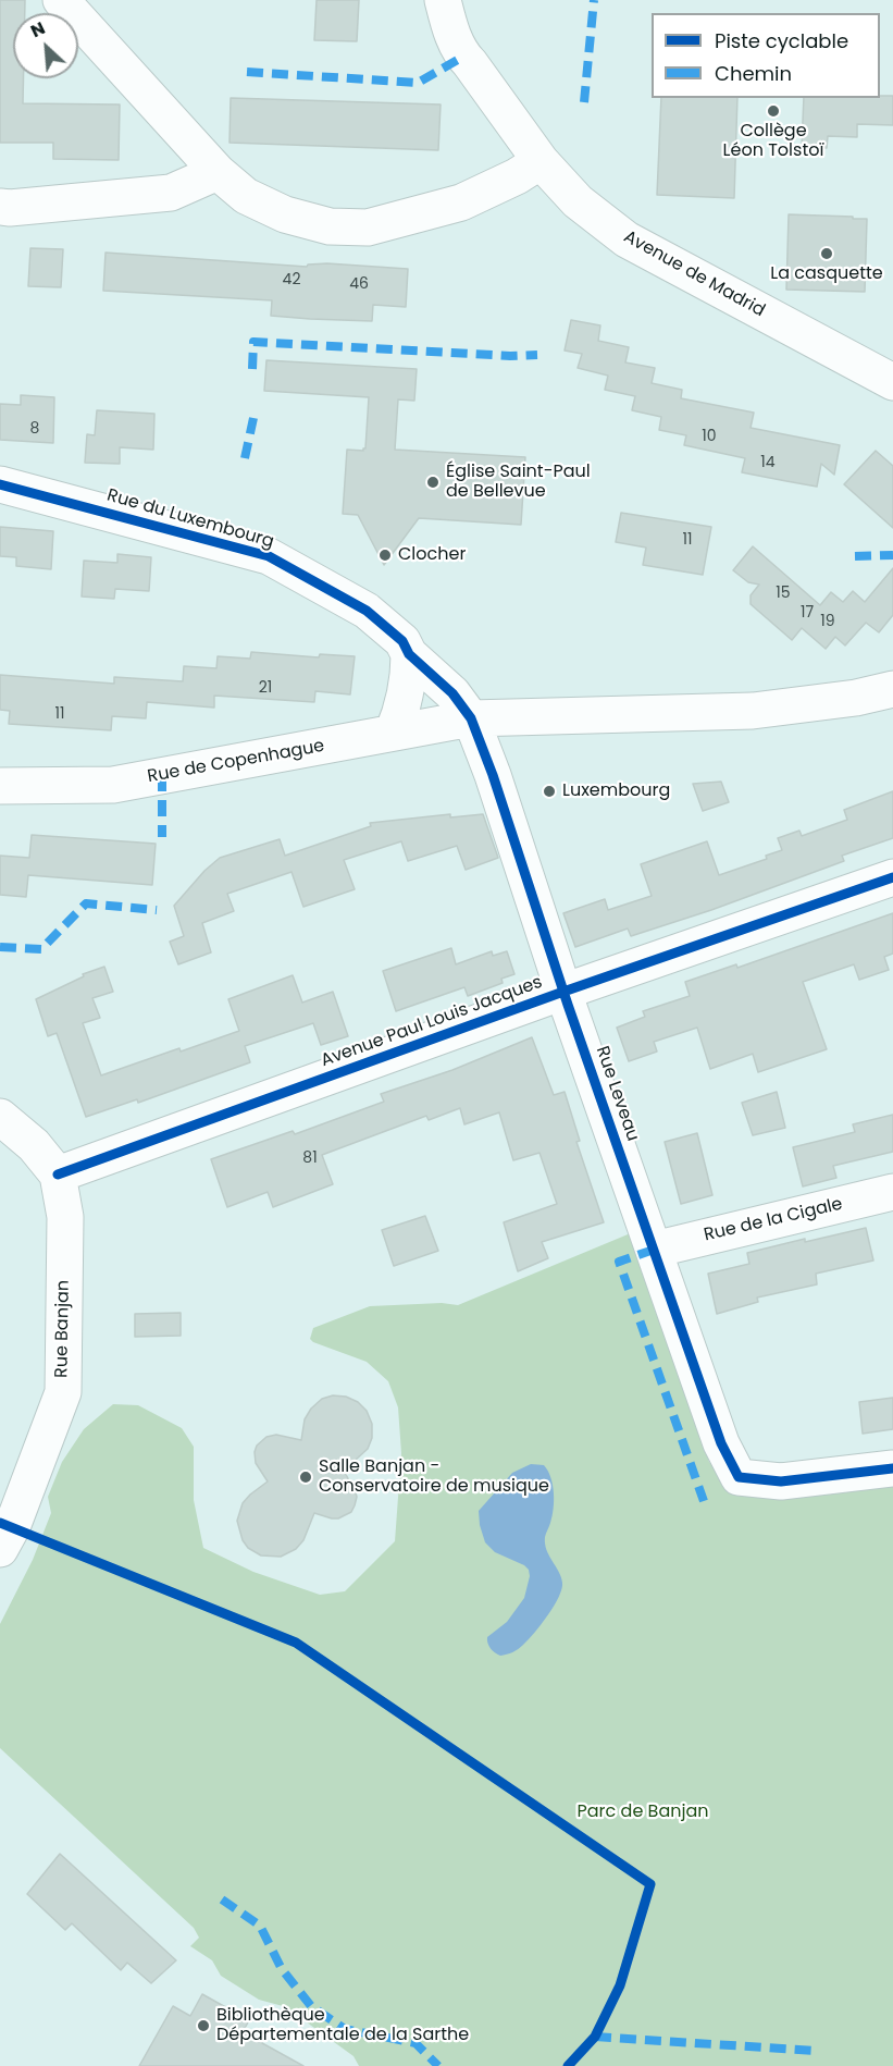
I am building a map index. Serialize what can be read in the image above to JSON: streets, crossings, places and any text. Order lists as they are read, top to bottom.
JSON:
{
  "streets": {
    "street": [
      "Avenue de Madrid",
      "Rue du Luxembourg",
      "Rue de Copenhague",
      "Avenue Paul Louis Jacques",
      "Rue Leveau",
      "Rue de la Cigale",
      "Rue Banjan"
    ]
  },
  "crossings": [
    ["Rue du Luxembourg", "Rue de Copenhague"],
    ["Rue du Luxembourg", "Rue Leveau"],
    ["Rue de Copenhague", "Rue Leveau"],
    ["Avenue Paul Louis Jacques", "Rue Leveau"],
    ["Avenue Paul Louis Jacques", "Rue Banjan"],
    ["Rue Leveau", "Rue de la Cigale"]
  ],
  "parks": ["Parc de Banjan"],
  "places": [
    "Collège Léon Tolstoï",
    "La casquette",
    "Église Saint-Paul de Bellevue",
    "Clocher",
    "Luxembourg",
    "Salle Banjan - Conservatoire de musique",
    "Bibliothèque Départementale de la Sarthe"
  ],
  "house_numbers": [
    "42",
    "46",
    "8",
    "10",
    "14",
    "11",
    "15",
    "17",
    "19",
    "21",
    "11",
    "81"
  ],
  "legend": ["Piste cyclable", "Chemin"],
  "north": "top left"
}
